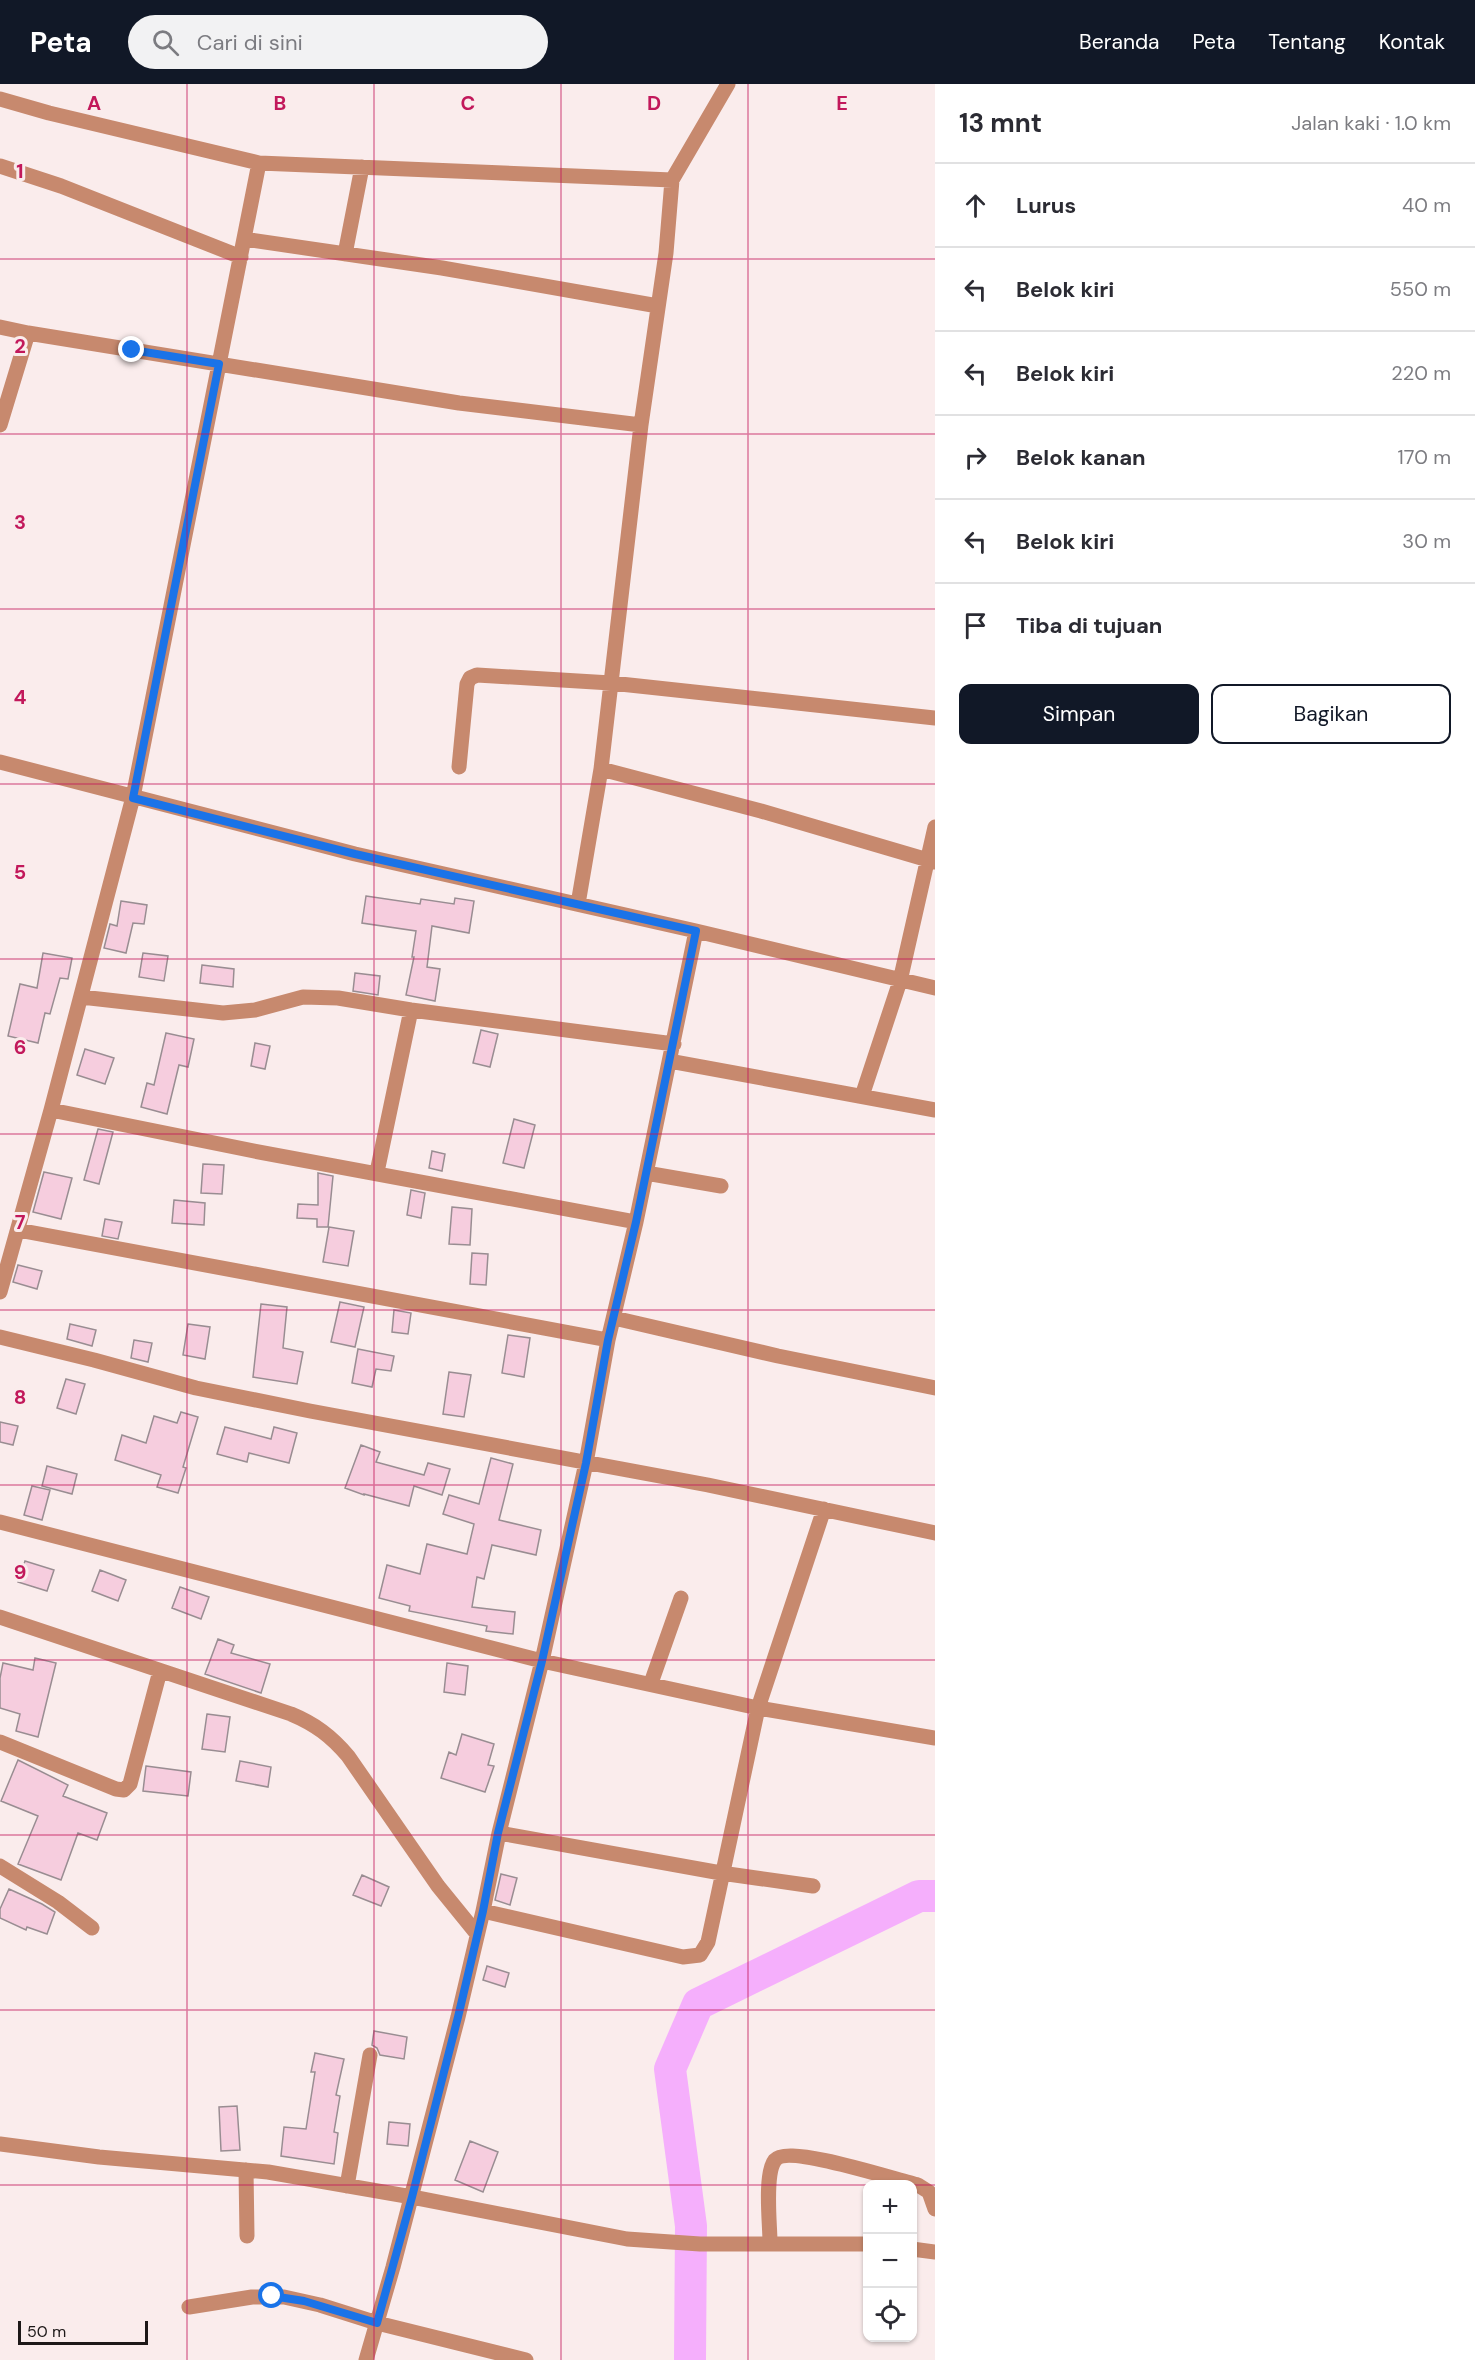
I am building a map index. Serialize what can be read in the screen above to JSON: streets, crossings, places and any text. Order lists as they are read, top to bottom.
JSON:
{
  "scale_bar": "50 m",
  "page": {
    "header": "Peta",
    "search": "Cari di sini",
    "nav": [
      "Beranda",
      "Peta",
      "Tentang",
      "Kontak"
    ],
    "heading": ["13 mnt", "Jalan kaki · 1.0 km"],
    "list": [
      ["Lurus", "40 m"],
      ["Belok kiri", "550 m"],
      ["Belok kiri", "220 m"],
      ["Belok kanan", "170 m"],
      ["Belok kiri", "30 m"],
      "Tiba di tujuan"
    ],
    "buttons": ["Simpan", "Bagikan"],
    "map_buttons": ["+", "−"],
    "scale": "50 m"
  },
  "grid": {
    "columns": [
      "A",
      "B",
      "C",
      "D",
      "E"
    ],
    "rows": [
      "1",
      "2",
      "3",
      "4",
      "5",
      "6",
      "7",
      "8",
      "9"
    ]
  }
}
